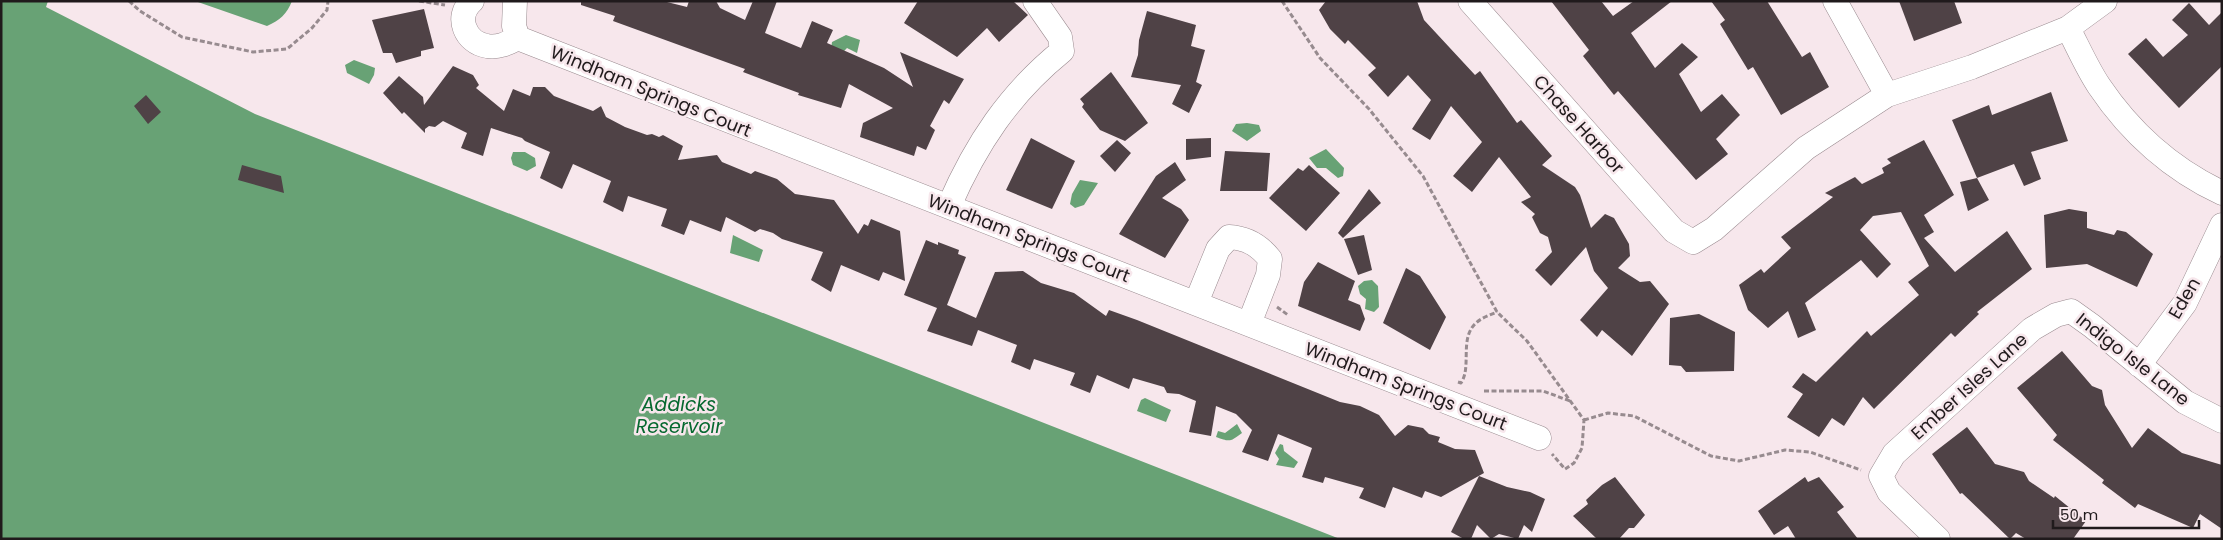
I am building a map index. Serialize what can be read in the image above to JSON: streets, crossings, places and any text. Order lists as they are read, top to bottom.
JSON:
{
  "streets": {
    "street": [
      "Windham Springs Court",
      "Chase Harbor",
      "Eden",
      "Indigo Isle Lane",
      "Ember Isles Lane"
    ]
  },
  "crossings": [
    ["Eden", "Indigo Isle Lane"],
    ["Indigo Isle Lane", "Ember Isles Lane"]
  ],
  "water": ["Addicks Reservoir"],
  "scale_bar": "50 m"
}
